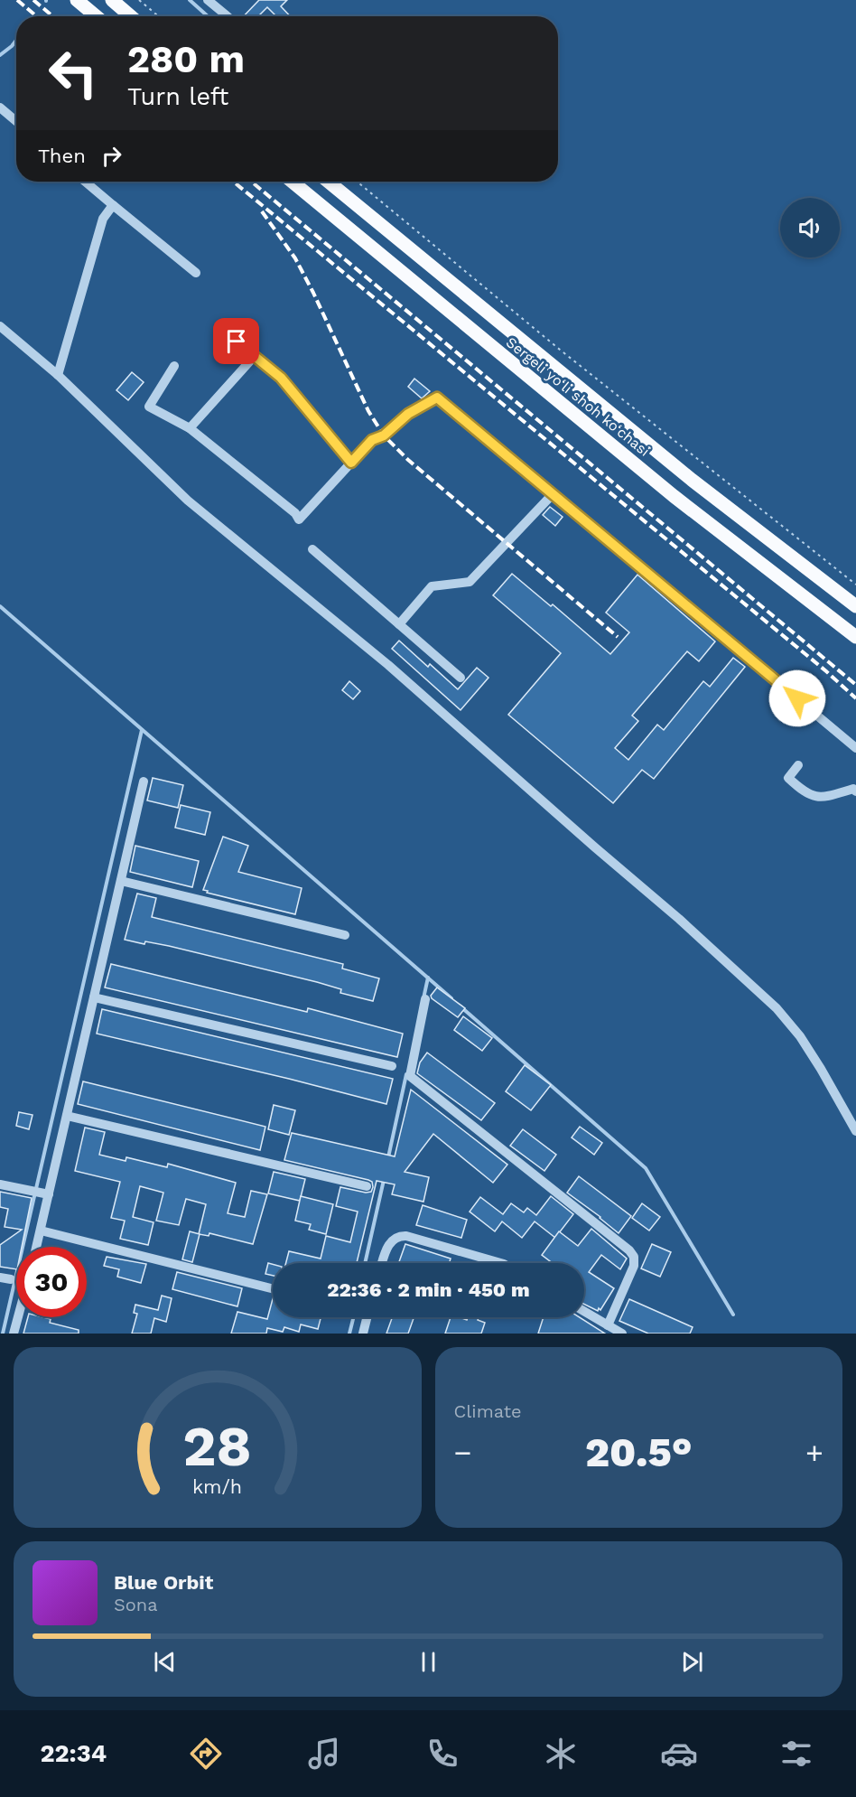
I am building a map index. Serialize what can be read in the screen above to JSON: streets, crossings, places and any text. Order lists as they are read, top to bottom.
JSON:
{
  "streets": {
    "main road": ["Sergeli yo‘li shoh ko‘chasi"]
  },
  "page": {
    "turn": ["280 m", "Turn left"],
    "then": "Then",
    "limit": "30",
    "trip": "22:36 · 2 min · 450 m",
    "tile": "Climate",
    "heat": ["−", "20.5°", "+"],
    "song": ["Blue Orbit", "Sona"],
    "tabs": "22:34",
    "gauge": ["28", "km/h"]
  }
}
